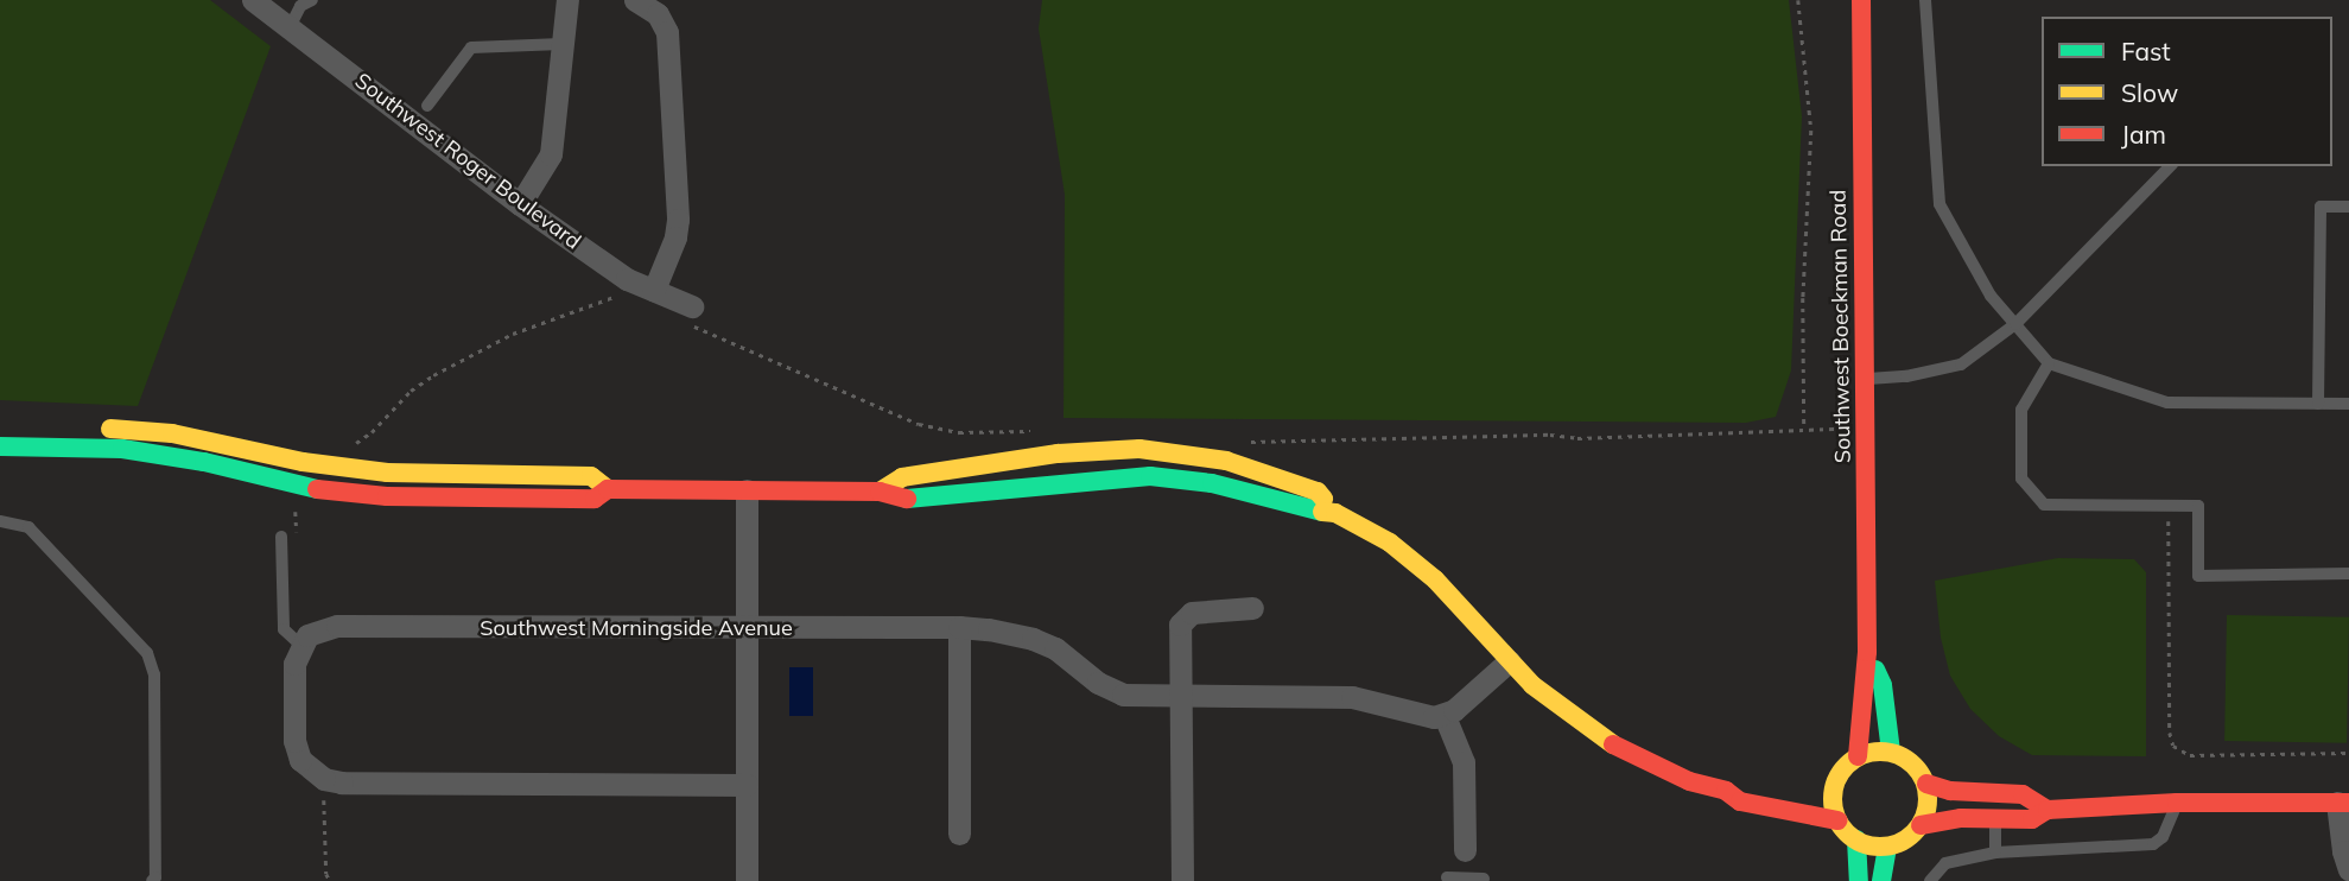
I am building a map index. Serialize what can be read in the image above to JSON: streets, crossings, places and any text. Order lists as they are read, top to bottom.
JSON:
{
  "streets": {
    "main road": ["Southwest Boeckman Road"],
    "street": ["Southwest Roger Boulevard", "Southwest Morningside Avenue"]
  },
  "legend": ["Fast", "Slow", "Jam"]
}
